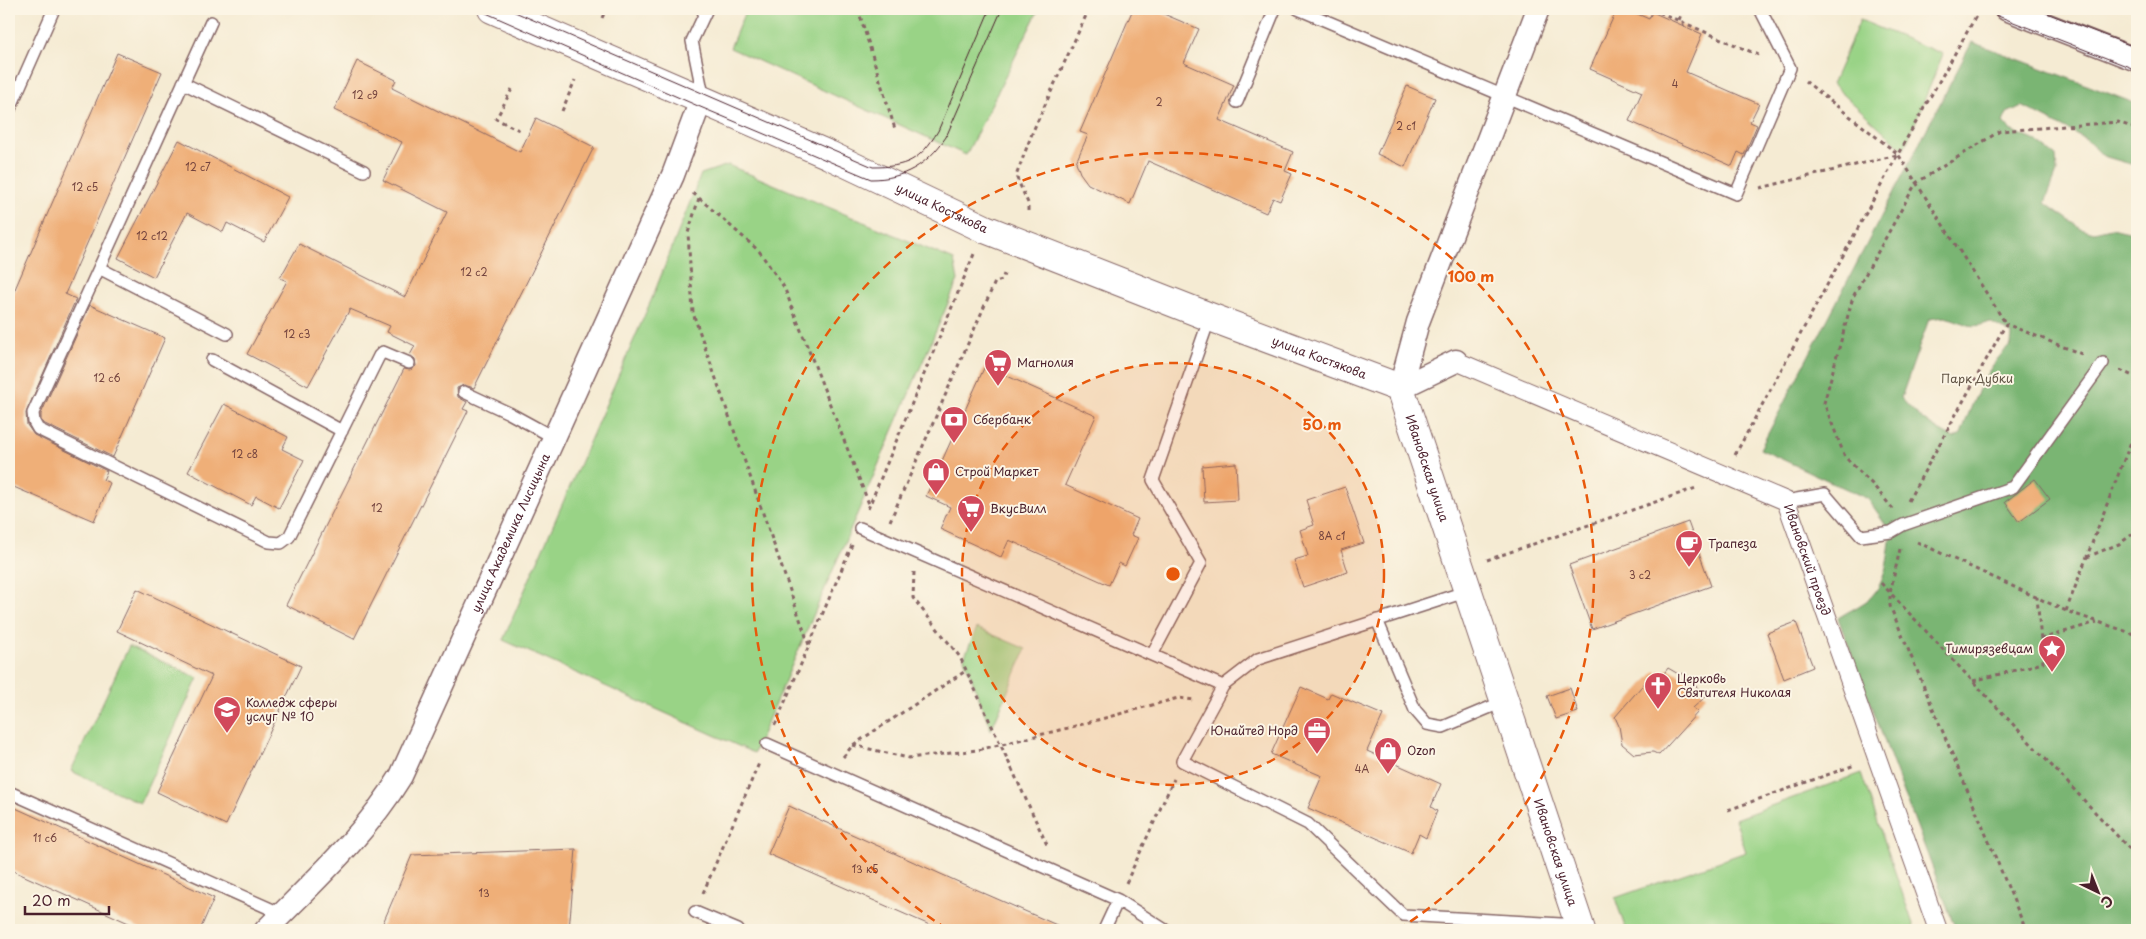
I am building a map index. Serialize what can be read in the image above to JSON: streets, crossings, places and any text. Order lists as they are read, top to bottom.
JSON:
{
  "streets": {
    "street": [
      "улица Костякова",
      "Ивановская улица",
      "улица Академика Лисицына",
      "Ивановский проезд"
    ]
  },
  "crossings": [
    ["улица Костякова", "Ивановская улица"],
    ["улица Костякова", "улица Академика Лисицына"],
    ["улица Костякова", "Ивановский проезд"],
    ["Ивановская улица", "Ивановский проезд"]
  ],
  "parks": ["Парк Дубки"],
  "places": {
    "supermarket": ["Магнолия", "ВкусВилл"],
    "bank": ["Сбербанк"],
    "shop": ["Строй Маркет", "Ozon"],
    "cafe": ["Трапеза"],
    "place": ["Тимирязевцам"],
    "church": ["Церковь Святителя Николая"],
    "school or university": ["Колледж сферы услуг № 10"],
    "office": ["Юнайтед Норд"]
  },
  "house_numbers": [
    "4",
    "12 с9",
    "2",
    "2 с1",
    "12 с7",
    "12 с5",
    "12 с12",
    "12 с2",
    "12 с3",
    "12 с6",
    "12 с8",
    "12",
    "8А с1",
    "3 с2",
    "4А",
    "11 с6",
    "13 к5",
    "13"
  ],
  "scale_bar": "20 m",
  "north": "bottom right",
  "rings": ["100 m", "50 m"]
}
